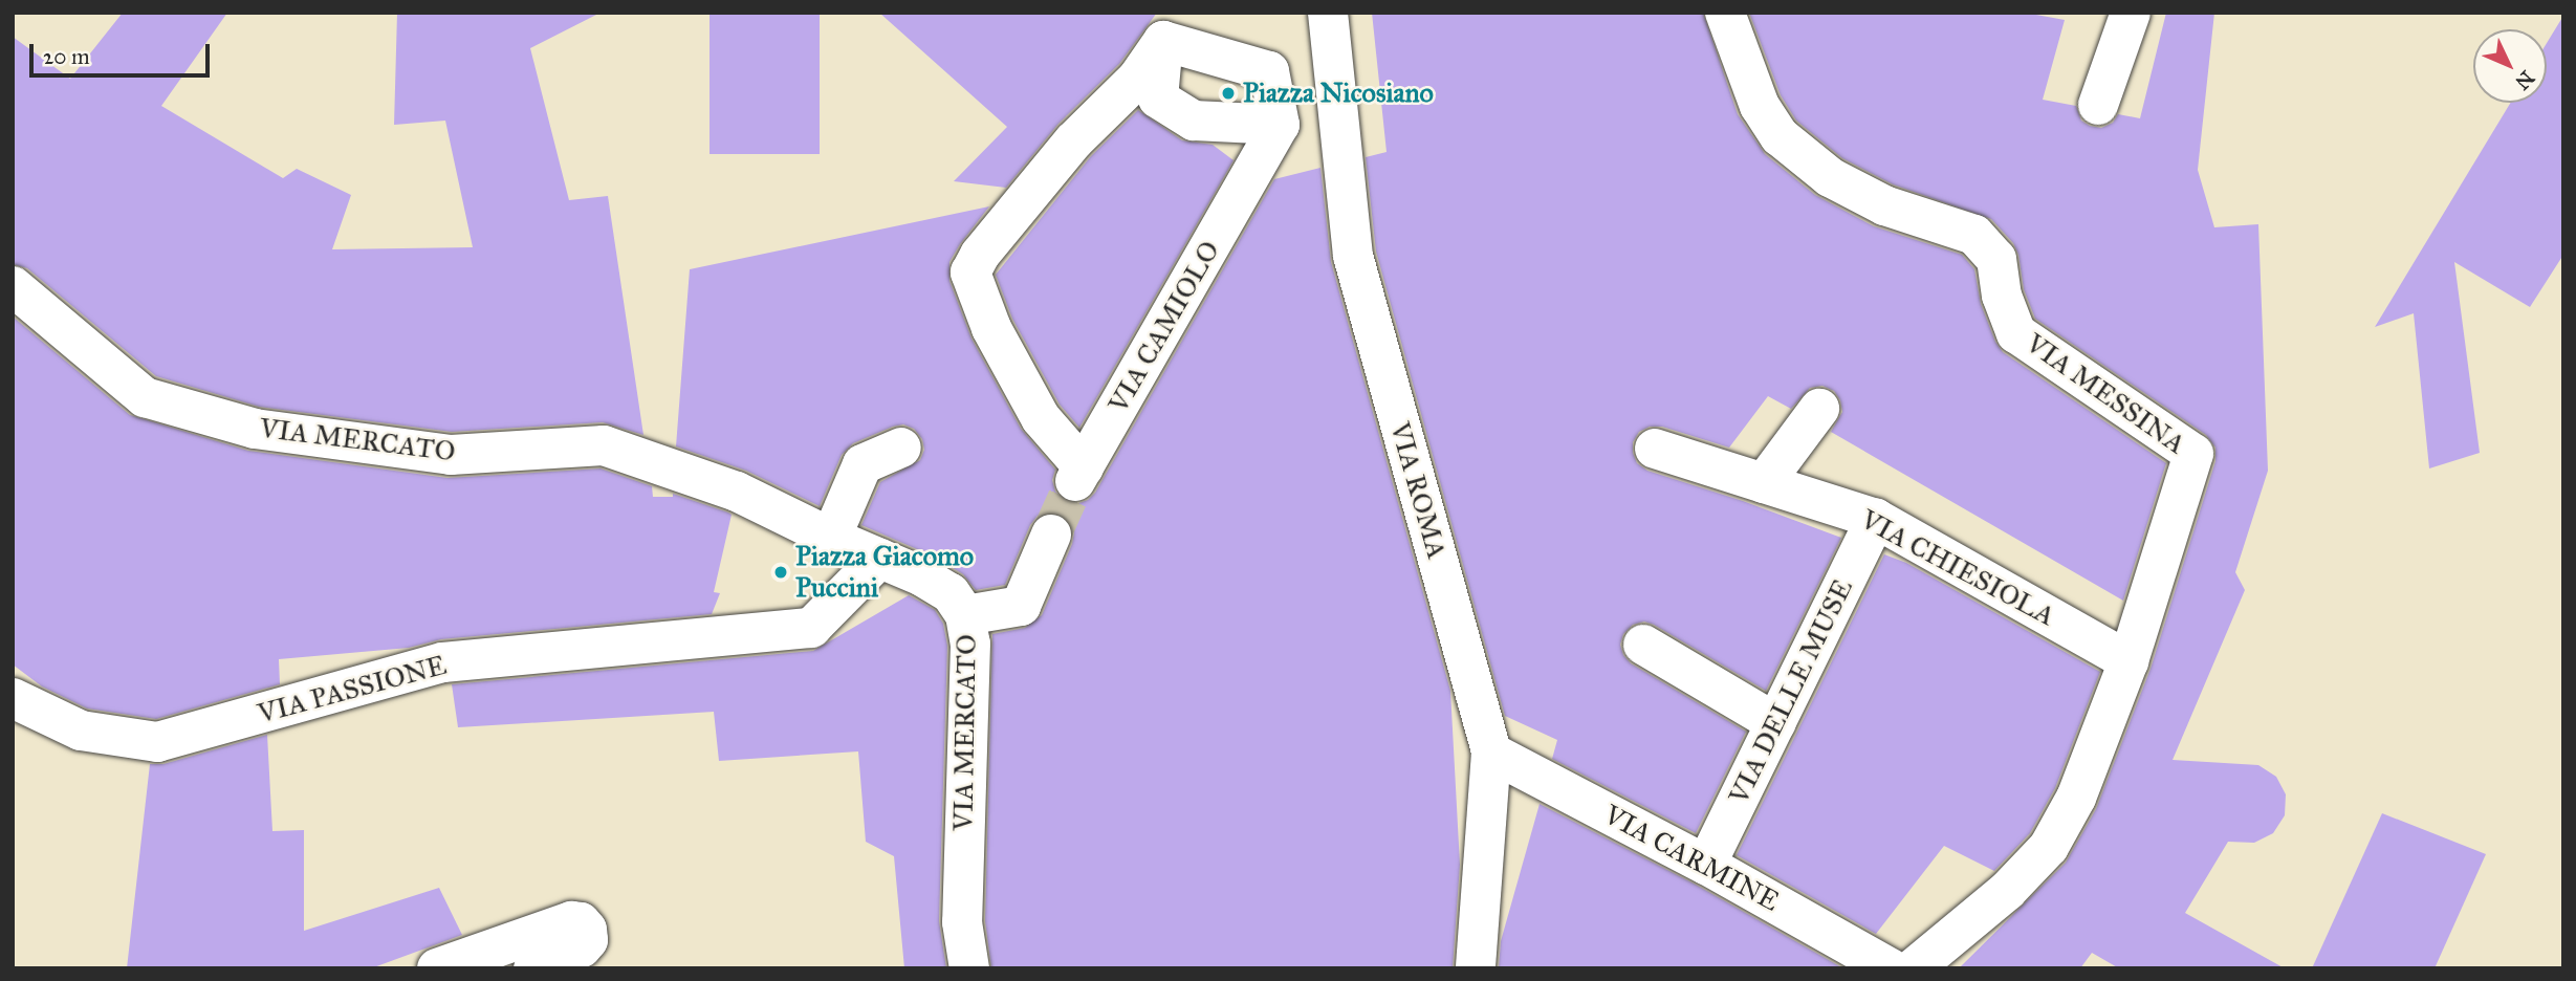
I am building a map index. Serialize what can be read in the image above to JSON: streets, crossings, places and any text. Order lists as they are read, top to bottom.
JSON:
{
  "streets": {
    "street": [
      "VIA CAMIOLO",
      "VIA MESSINA",
      "VIA MERCATO",
      "VIA ROMA",
      "VIA CHIESIOLA",
      "VIA PASSIONE",
      "VIA DELLE MUSE",
      "VIA CARMINE"
    ]
  },
  "crossings": [
    ["VIA MESSINA", "VIA CHIESIOLA"],
    ["VIA MERCATO", "VIA PASSIONE"],
    ["VIA ROMA", "VIA CARMINE"],
    ["VIA CHIESIOLA", "VIA DELLE MUSE"],
    ["VIA DELLE MUSE", "VIA CARMINE"]
  ],
  "places": ["Piazza Nicosiano", "Piazza Giacomo Puccini"],
  "scale_bar": "20 m",
  "north": "bottom right"
}
